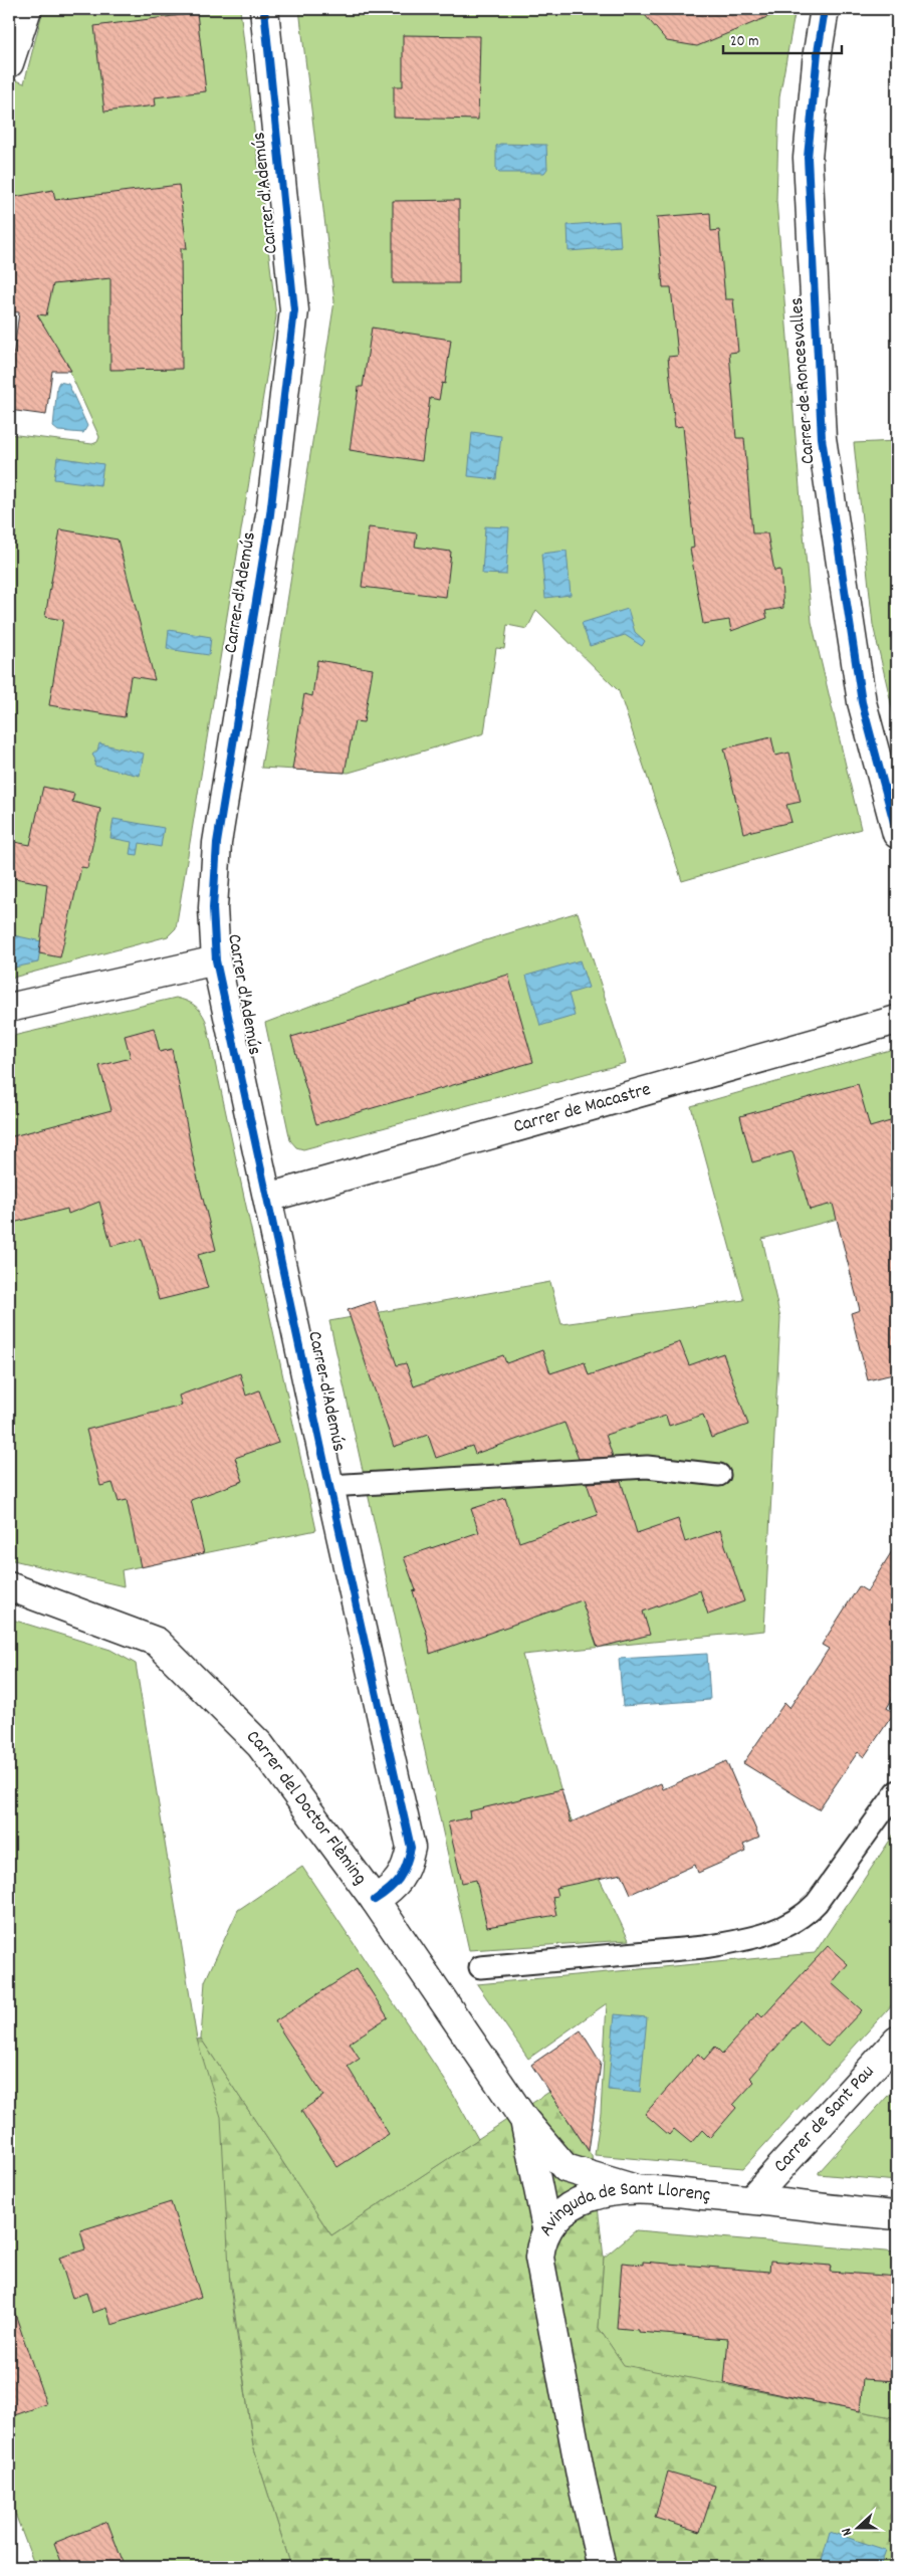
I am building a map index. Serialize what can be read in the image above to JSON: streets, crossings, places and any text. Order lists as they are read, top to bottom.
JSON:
{
  "streets": {
    "street": [
      "Carrer d'Ademús",
      "Carrer de Roncesvalles",
      "Carrer de Macastre",
      "Carrer del Doctor Flèming",
      "Carrer de Sant Pau",
      "Avinguda de Sant Llorenç"
    ]
  },
  "crossings": [
    ["Carrer d'Ademús", "Carrer de Macastre"],
    ["Carrer d'Ademús", "Carrer del Doctor Flèming"],
    ["Carrer del Doctor Flèming", "Avinguda de Sant Llorenç"],
    ["Carrer de Sant Pau", "Avinguda de Sant Llorenç"]
  ],
  "scale_bar": "20 m",
  "north": "left"
}
